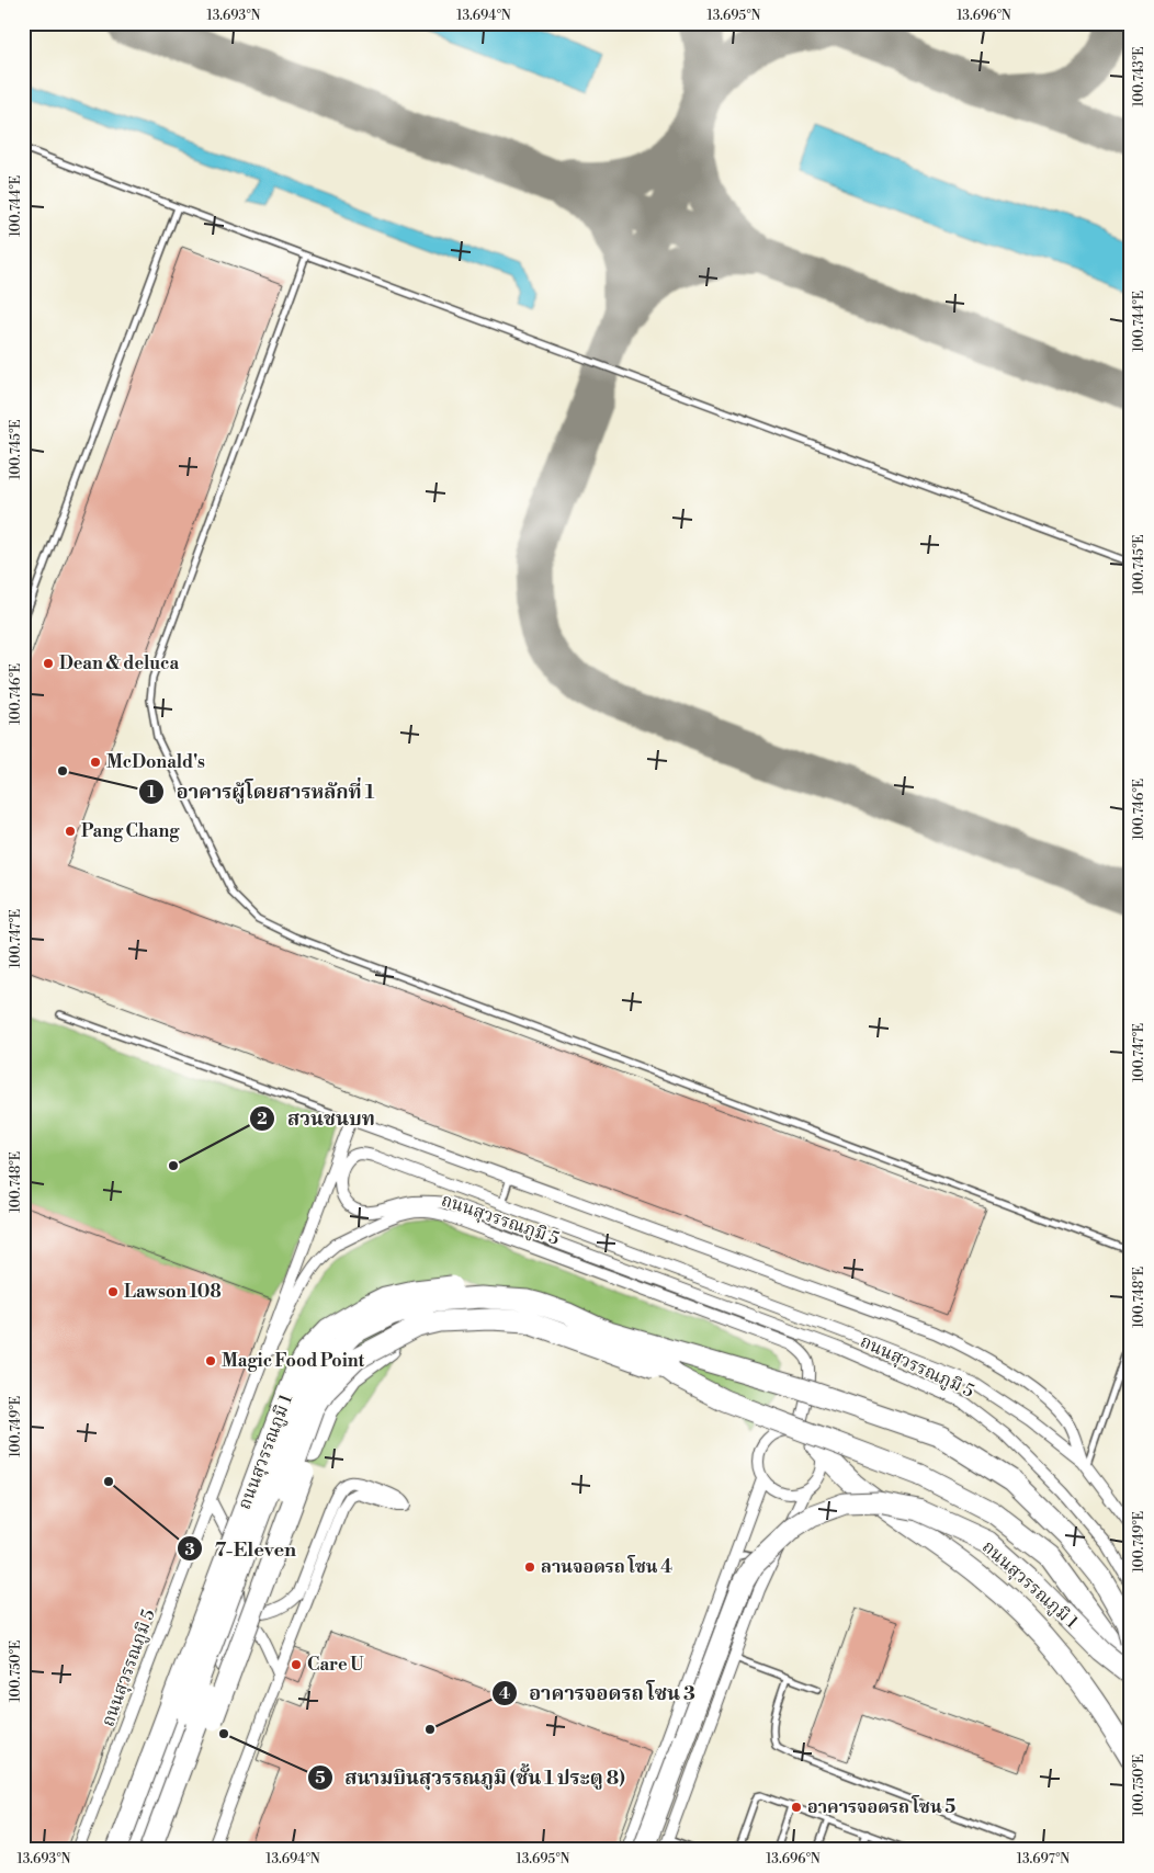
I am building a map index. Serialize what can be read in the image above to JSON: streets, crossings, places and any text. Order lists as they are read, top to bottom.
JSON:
{
  "streets": {
    "highway": ["ถนนสุวรรณภูมิ 1"],
    "street": ["ถนนสุวรรณภูมิ 5"]
  },
  "crossings": [
    ["ถนนสุวรรณภูมิ 5", "ถนนสุวรรณภูมิ 1"]
  ],
  "places": [
    "Dean & deluca",
    "McDonald's",
    "อาคารผู้โดยสารหลักที่ 1",
    "Pang Chang",
    "สวนชนบท",
    "Lawson 108",
    "Magic Food Point",
    "7-Eleven",
    "ลานจอดรถ โซน 4",
    "Care U",
    "อาคารจอดรถ โซน 3",
    "สนามบินสุวรรณภูมิ (ชั้น 1 ประตู 8)",
    "อาคารจอดรถ โซน 5"
  ],
  "coordinates": [
    "13.693°N",
    "13.694°N",
    "13.695°N",
    "13.696°N",
    "100.743°E",
    "100.744°E",
    "100.745°E",
    "100.746°E",
    "100.747°E",
    "100.748°E",
    "100.749°E",
    "100.750°E",
    "13.697°N"
  ]
}
